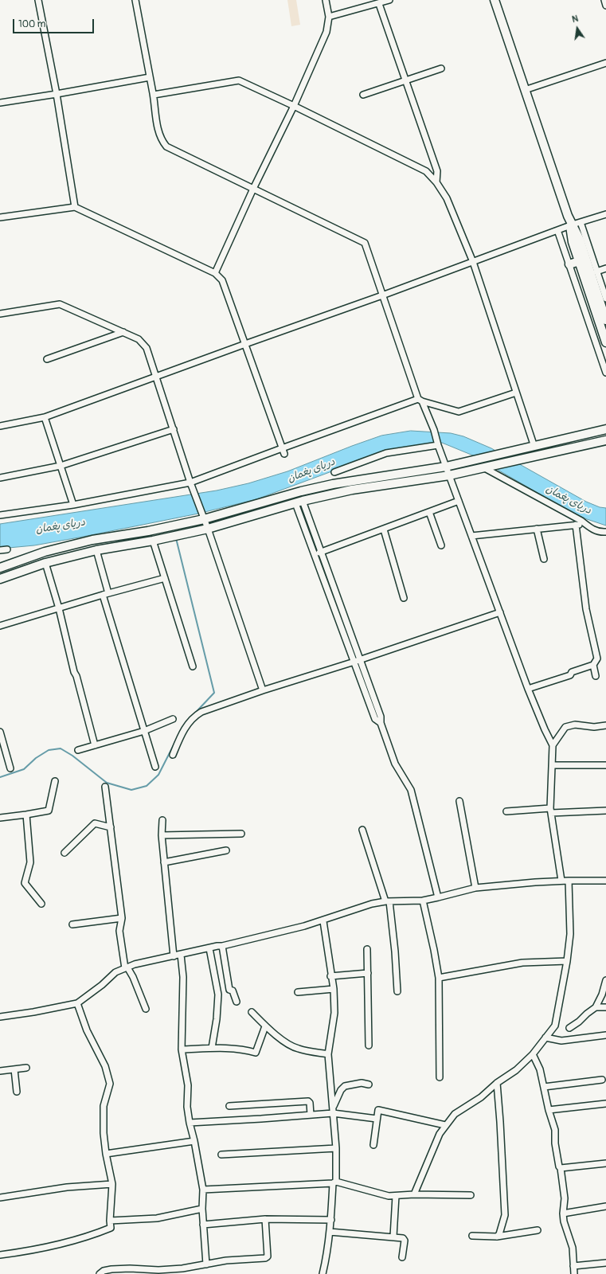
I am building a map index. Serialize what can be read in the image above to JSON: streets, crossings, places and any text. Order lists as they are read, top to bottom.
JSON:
{
  "water": ["دریای پغمان"],
  "scale_bar": "100 m",
  "north": "top"
}
